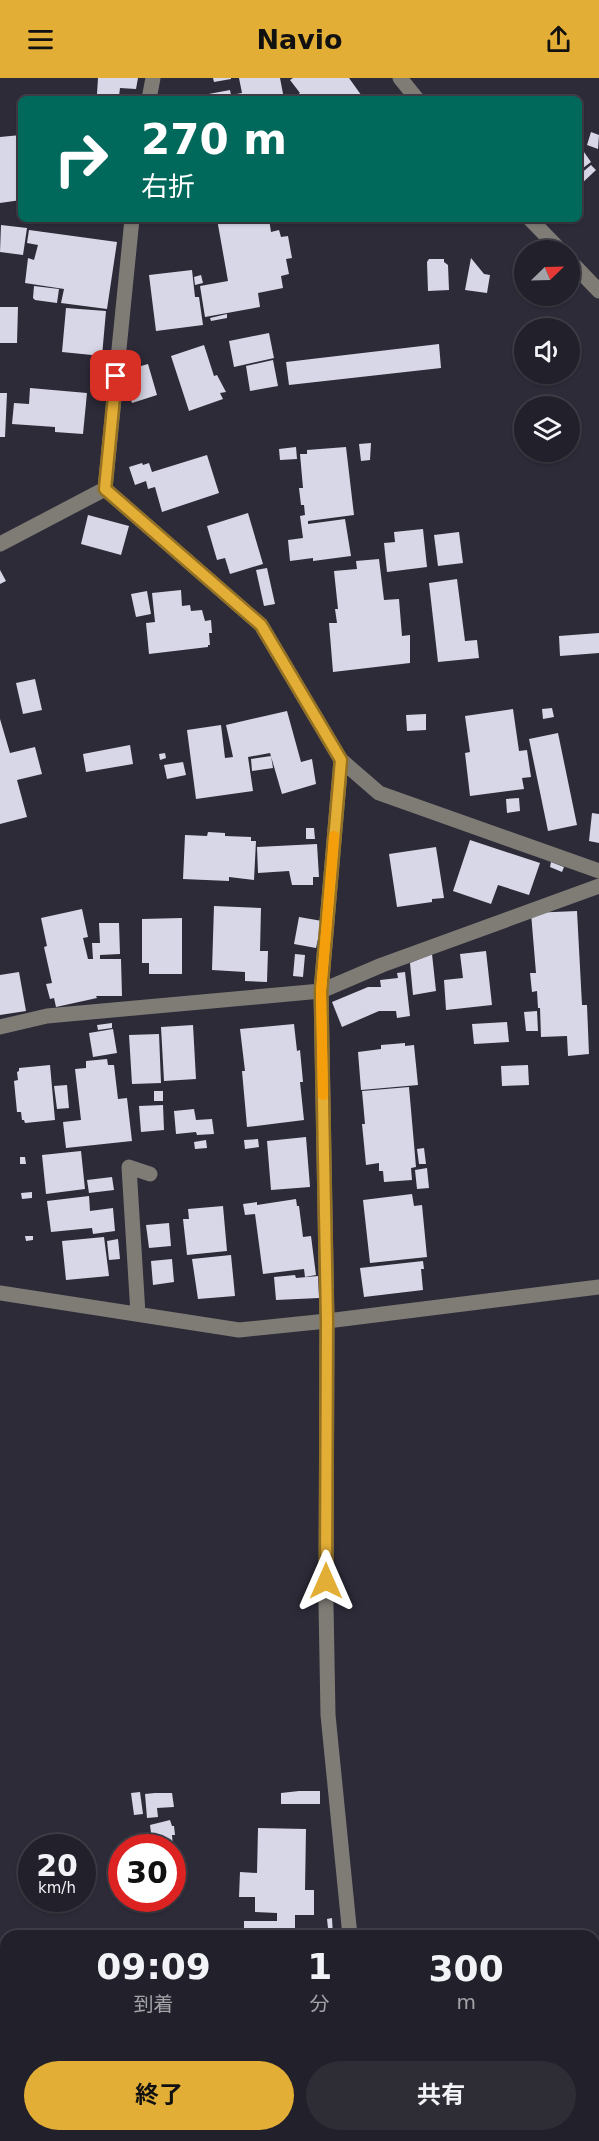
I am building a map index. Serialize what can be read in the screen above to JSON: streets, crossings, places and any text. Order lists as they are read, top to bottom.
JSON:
{
  "north": "top right",
  "page": {
    "header": "Navio",
    "turn": ["270 m", "右折"],
    "speed": "20 km/h",
    "limit": "30",
    "eta": [
      "09:09",
      "到着",
      "1",
      "分",
      "300",
      "m"
    ],
    "buttons": ["終了", "共有"]
  }
}
